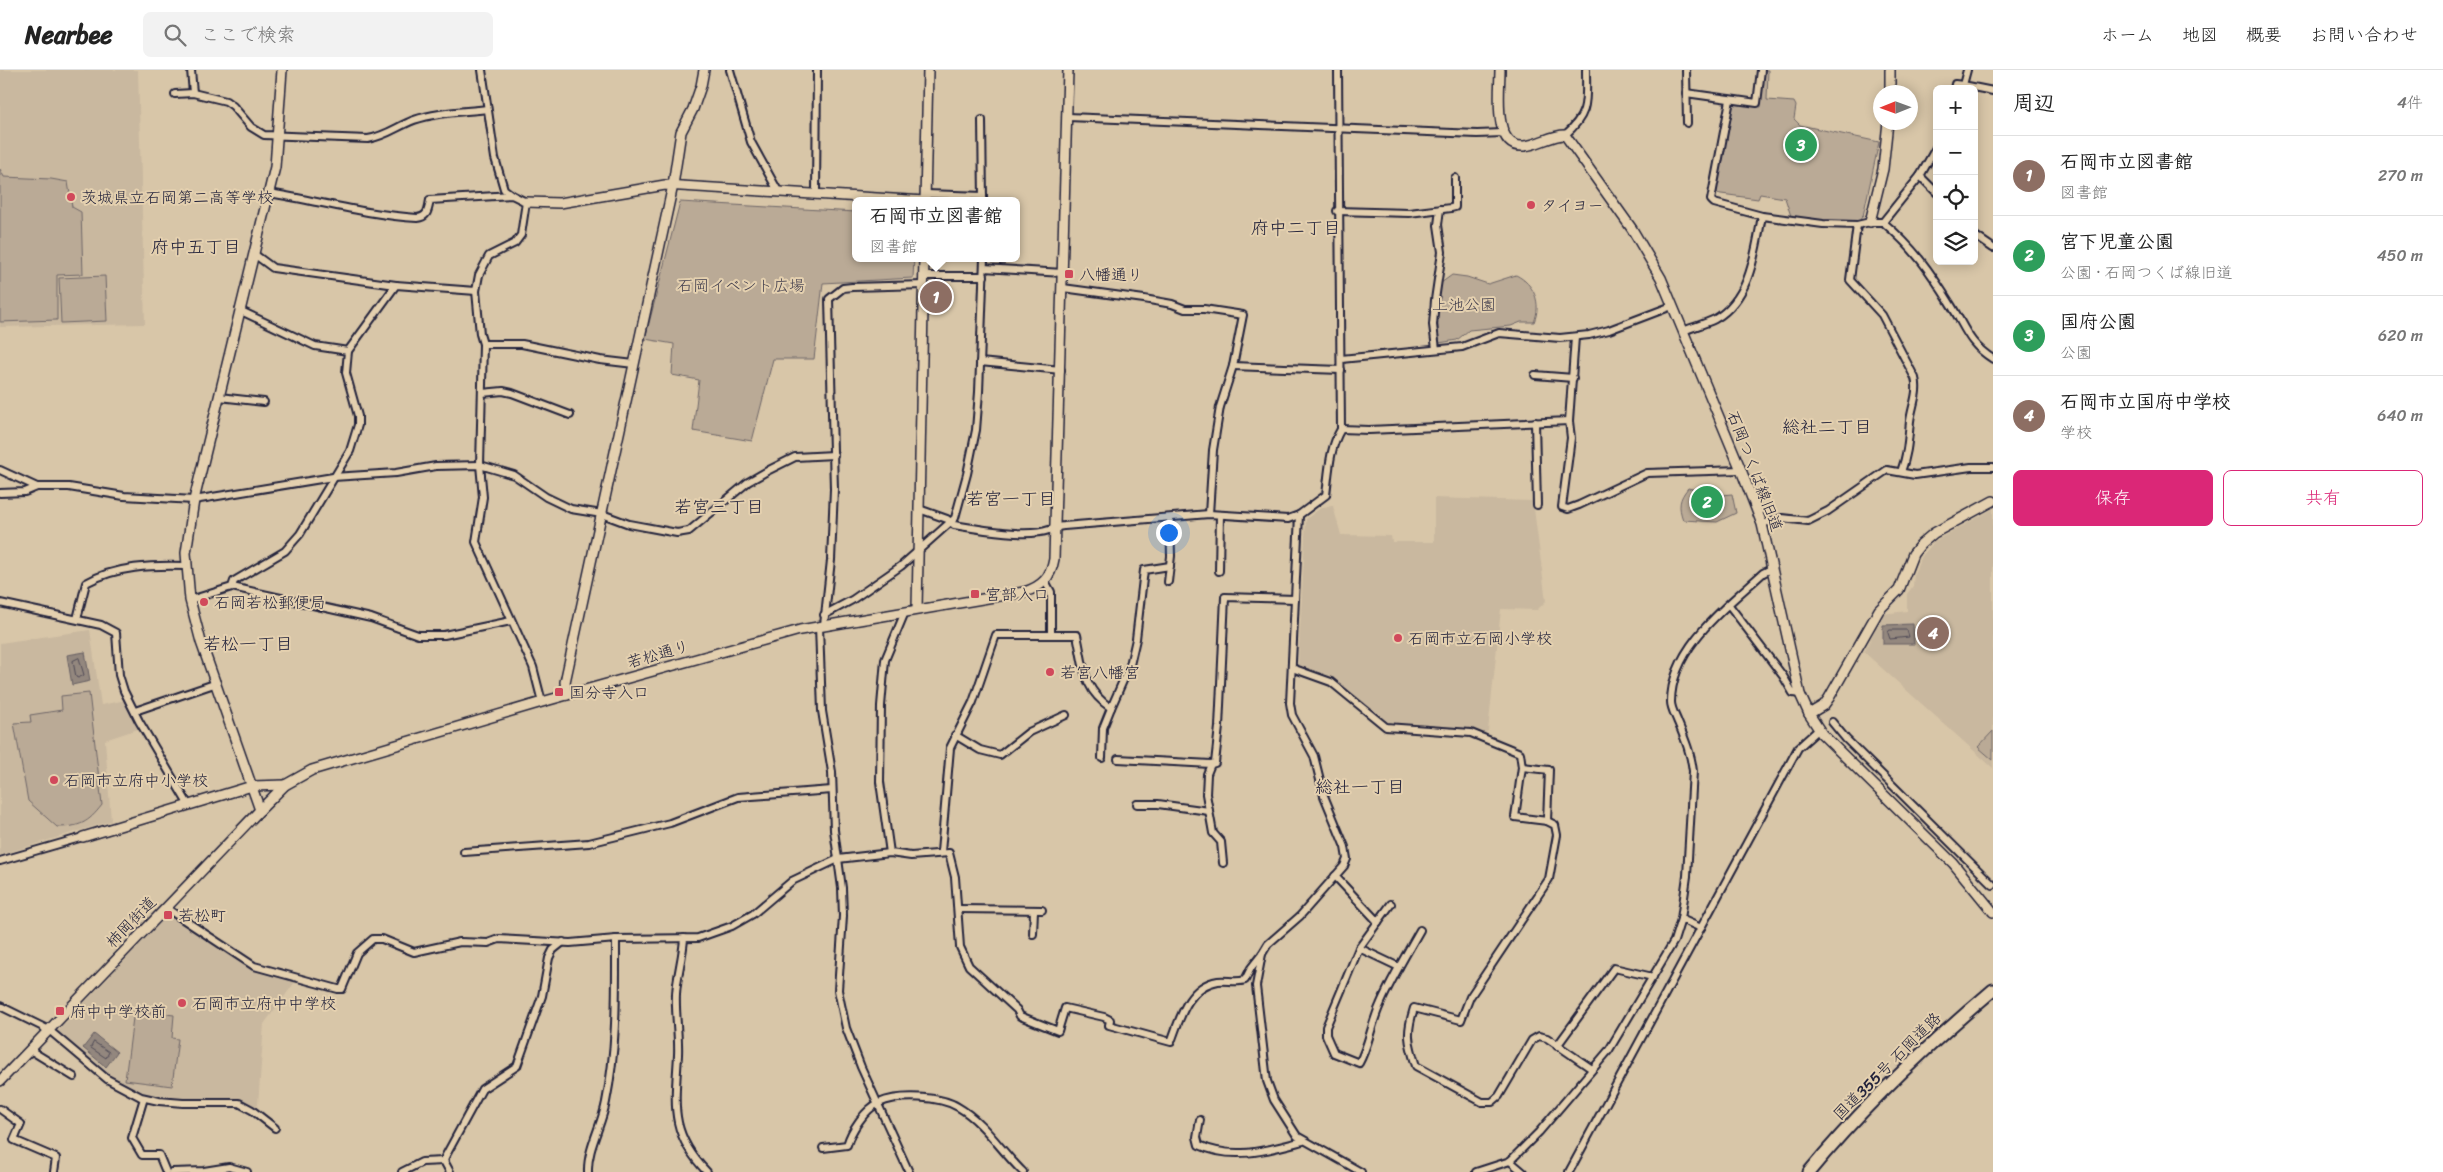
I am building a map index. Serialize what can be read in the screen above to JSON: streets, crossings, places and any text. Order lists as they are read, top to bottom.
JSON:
{
  "streets": {
    "highway": ["国道355号 石岡道路"],
    "street": ["石岡つくば線旧道", "若松通り", "柿岡街道"]
  },
  "crossings": [
    ["若松通り", "柿岡街道"]
  ],
  "districts": [
    "府中二丁目",
    "府中五丁目",
    "総社二丁目",
    "若宮一丁目",
    "若宮三丁目",
    "若松一丁目",
    "総社一丁目"
  ],
  "parks": ["石岡イベント広場", "上池公園"],
  "places": {
    "other": [
      "茨城県立石岡第二高等学校",
      "タイヨー",
      "石岡若松郵便局",
      "石岡市立石岡小学校",
      "若宮八幡宮",
      "石岡市立府中小学校",
      "石岡市立府中中学校"
    ],
    "transit": [
      "八幡通り",
      "宮部入口",
      "国分寺入口",
      "若松町",
      "府中中学校前"
    ]
  },
  "north": "left",
  "page": {
    "header": "Nearbee",
    "search": "ここで検索",
    "nav": [
      "ホーム",
      "地図",
      "概要",
      "お問い合わせ"
    ],
    "heading": ["周辺", "4件"],
    "map_buttons": ["+", "−"],
    "pins": [
      "3",
      "1",
      "2",
      "4"
    ],
    "list": [
      {
        "mark": "1",
        "name": "石岡市立図書館",
        "note": "図書館",
        "value": "270 m"
      },
      {
        "mark": "2",
        "name": "宮下児童公園",
        "note": "公園 · 石岡つくば線旧道",
        "value": "450 m"
      },
      {
        "mark": "3",
        "name": "国府公園",
        "note": "公園",
        "value": "620 m"
      },
      {
        "mark": "4",
        "name": "石岡市立国府中学校",
        "note": "学校",
        "value": "640 m"
      }
    ],
    "popup": ["石岡市立図書館", "図書館"],
    "buttons": ["保存", "共有"]
  }
}
